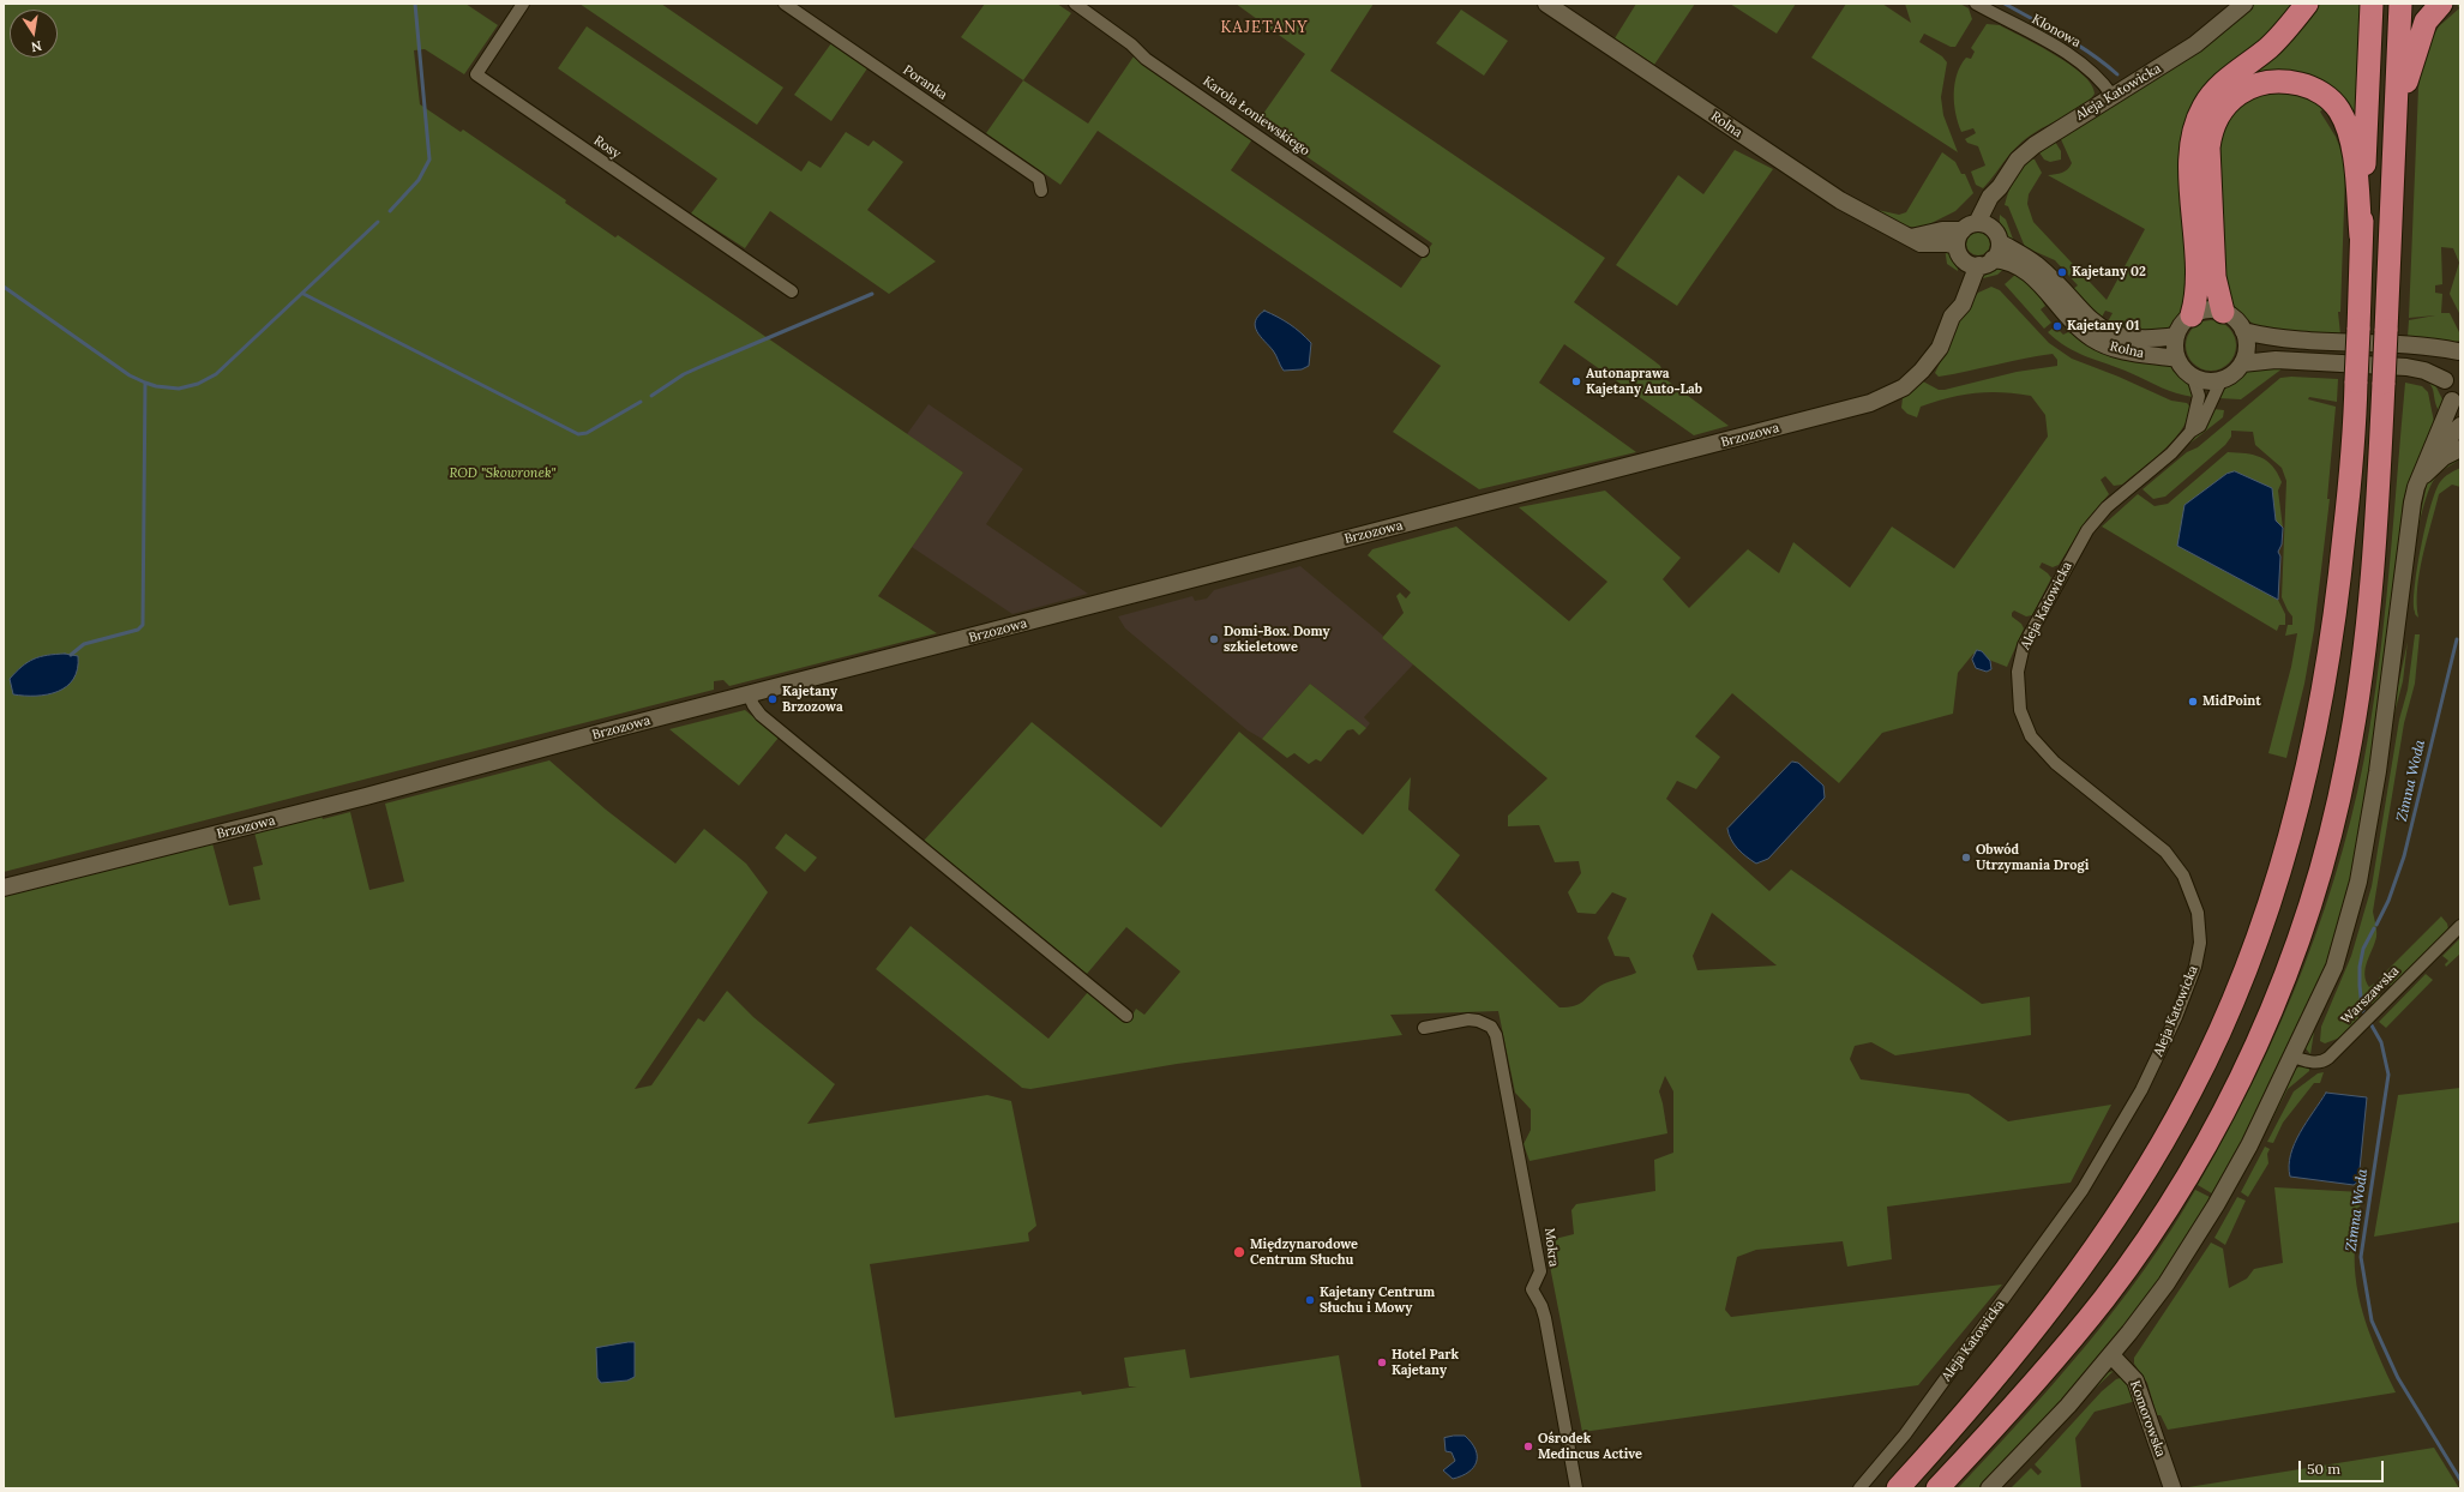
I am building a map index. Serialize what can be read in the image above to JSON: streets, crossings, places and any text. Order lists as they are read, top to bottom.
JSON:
{
  "streets": {
    "street": [
      "Klonowa",
      "Poranka",
      "Aleja Katowicka",
      "Karola Łoniewskiego",
      "Rolna",
      "Rosy",
      "Brzozowa",
      "Warszawska",
      "Mokra",
      "Komorowska"
    ]
  },
  "crossings": [
    ["Klonowa", "Aleja Katowicka"],
    ["Aleja Katowicka", "Rolna"],
    ["Aleja Katowicka", "Brzozowa"],
    ["Rolna", "Brzozowa"]
  ],
  "districts": ["KAJETANY"],
  "water": ["Zimna Woda"],
  "parks": ["ROD \"Skowronek\""],
  "places": [
    "Kajetany 02",
    "Kajetany 01",
    "Autonaprawa Kajetany Auto-Lab",
    "Domi-Box. Domy szkieletowe",
    "Kajetany Brzozowa",
    "MidPoint",
    "Obwód Utrzymania Drogi",
    "Międzynarodowe Centrum Słuchu",
    "Kajetany Centrum Słuchu i Mowy",
    "Hotel Park Kajetany",
    "Ośrodek Medincus Active"
  ],
  "scale_bar": "50 m",
  "north": "bottom"
}
